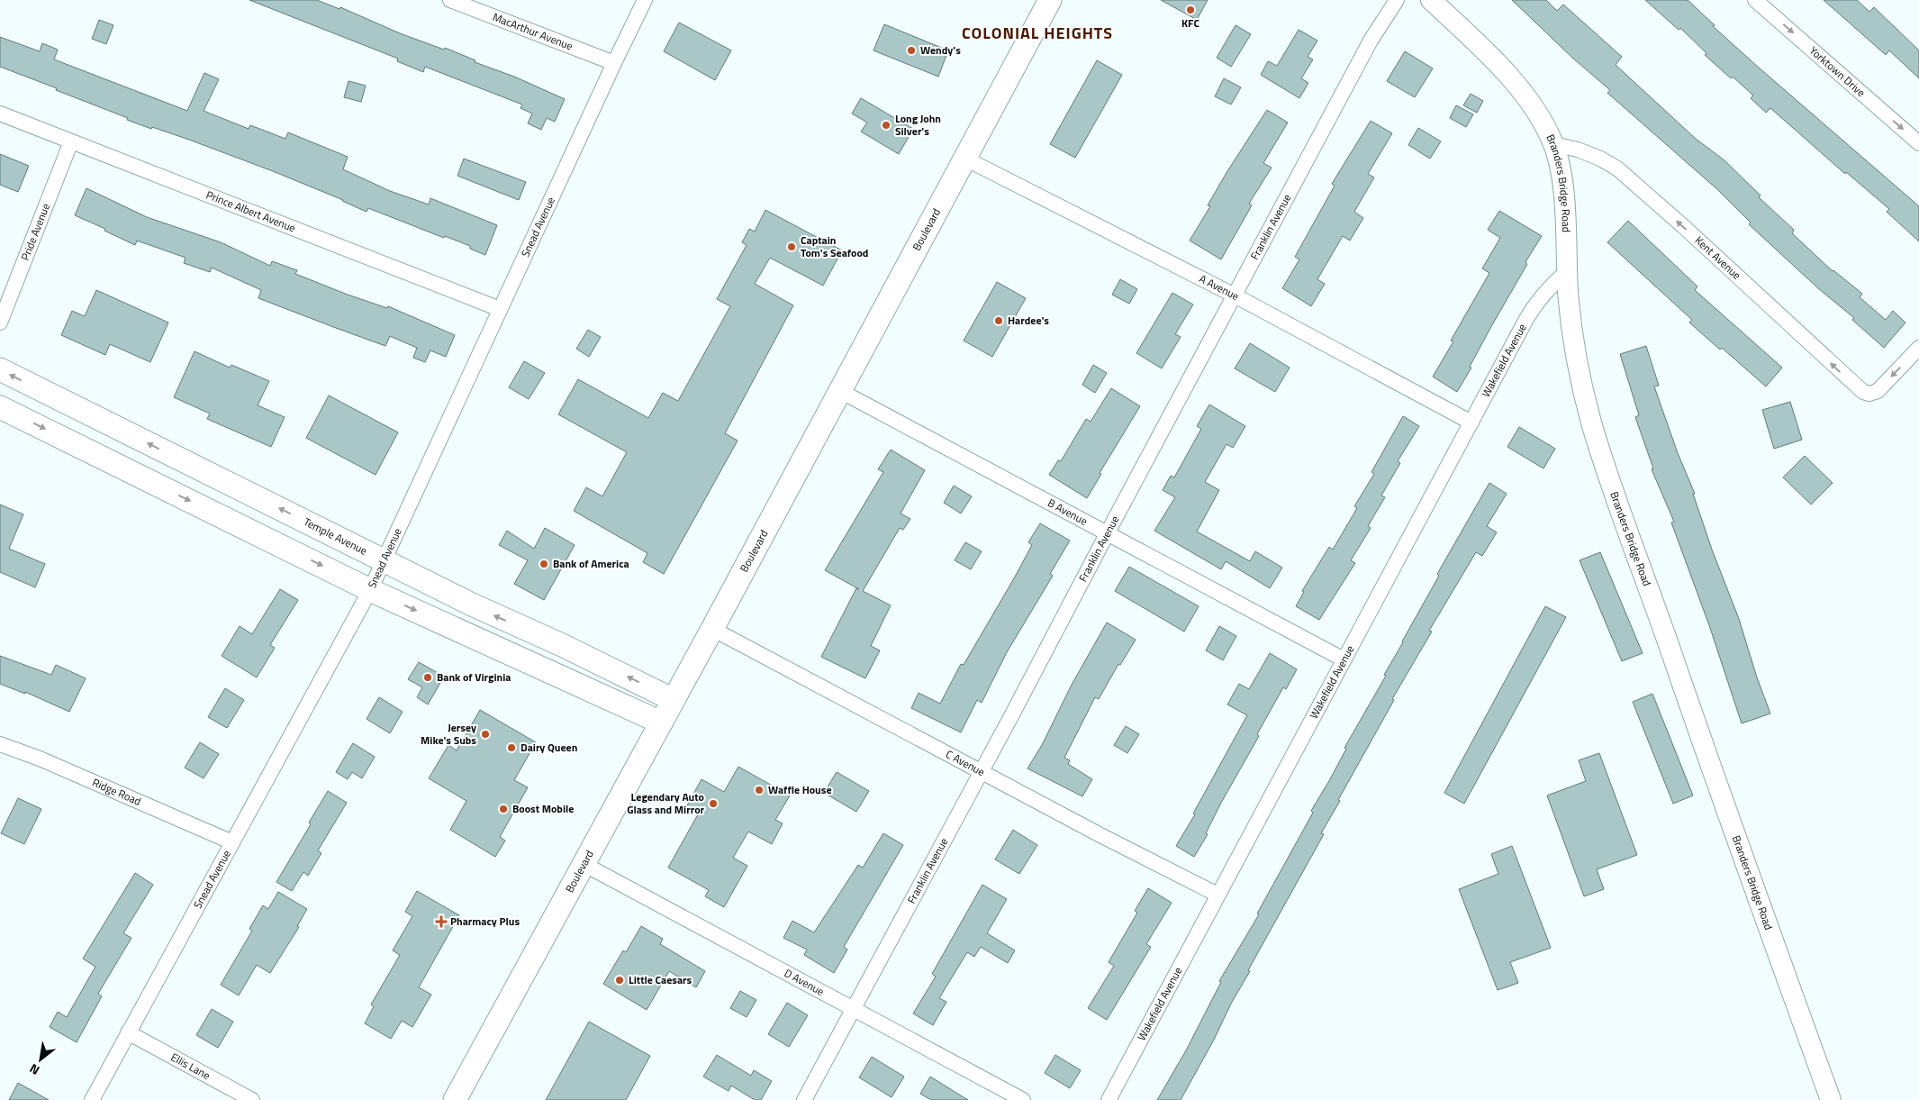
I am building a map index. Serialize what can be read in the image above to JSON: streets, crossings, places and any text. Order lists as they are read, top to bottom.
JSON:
{
  "streets": {
    "main road": ["Boulevard", "Temple Avenue"],
    "street": [
      "MacArthur Avenue",
      "Yorktown Drive",
      "Branders Bridge Road",
      "Prince Albert Avenue",
      "Snead Avenue",
      "Franklin Avenue",
      "Pride Avenue",
      "Kent Avenue",
      "A Avenue",
      "Wakefield Avenue",
      "B Avenue",
      "C Avenue",
      "Ridge Road",
      "D Avenue",
      "Ellis Lane"
    ]
  },
  "crossings": [
    ["MacArthur Avenue", "Snead Avenue"],
    ["Branders Bridge Road", "Kent Avenue"],
    ["Branders Bridge Road", "Wakefield Avenue"],
    ["Prince Albert Avenue", "Snead Avenue"],
    ["Prince Albert Avenue", "Pride Avenue"],
    ["Snead Avenue", "Temple Avenue"],
    ["Snead Avenue", "Ridge Road"],
    ["Snead Avenue", "Ellis Lane"],
    ["Franklin Avenue", "A Avenue"],
    ["Franklin Avenue", "B Avenue"],
    ["Franklin Avenue", "C Avenue"],
    ["Franklin Avenue", "D Avenue"],
    ["Boulevard", "A Avenue"],
    ["Boulevard", "B Avenue"],
    ["Boulevard", "Temple Avenue"],
    ["Boulevard", "C Avenue"],
    ["Boulevard", "D Avenue"],
    ["A Avenue", "Wakefield Avenue"],
    ["Wakefield Avenue", "B Avenue"],
    ["Wakefield Avenue", "C Avenue"]
  ],
  "one_way": ["Yorktown Drive", "Kent Avenue"],
  "districts": ["COLONIAL HEIGHTS"],
  "places": {
    "other": [
      "KFC",
      "Wendy's",
      "Long John Silver's",
      "Captain Tom's Seafood",
      "Hardee's",
      "Bank of America",
      "Bank of Virginia",
      "Jersey Mike's Subs",
      "Dairy Queen",
      "Waffle House",
      "Legendary Auto Glass and Mirror",
      "Boost Mobile",
      "Little Caesars"
    ],
    "health": ["Pharmacy Plus"]
  },
  "north": "bottom left"
}
